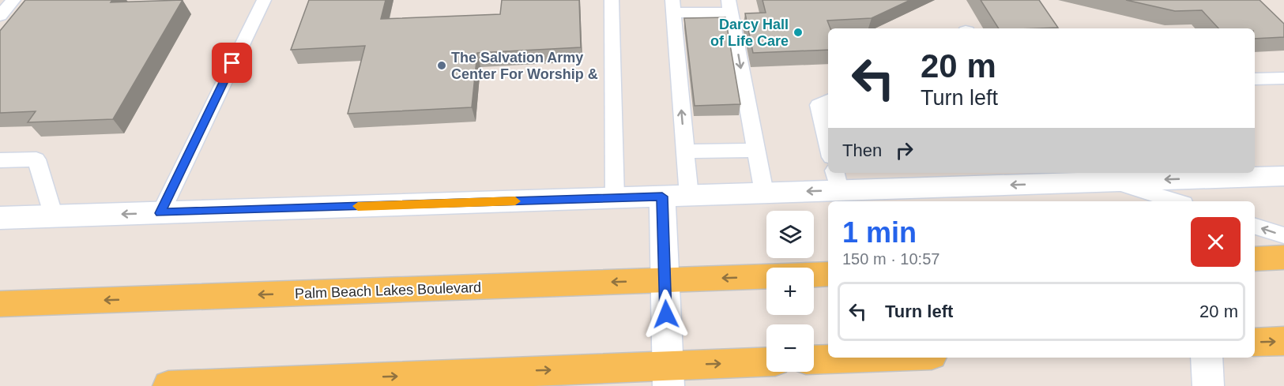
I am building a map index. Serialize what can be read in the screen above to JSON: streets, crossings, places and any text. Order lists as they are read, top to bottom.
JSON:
{
  "streets": {
    "main road": ["Palm Beach Lakes Boulevard"]
  },
  "places": ["Darcy Hall of Life Care", "The Salvation Army Center For Worship &"],
  "page": {
    "turn": ["20 m", "Turn left"],
    "then": "Then",
    "heading": ["1 min", "150 m · 10:57"],
    "map_buttons": ["+", "−"],
    "list": [
      {
        "name": "Turn left",
        "value": "20 m"
      }
    ]
  }
}
